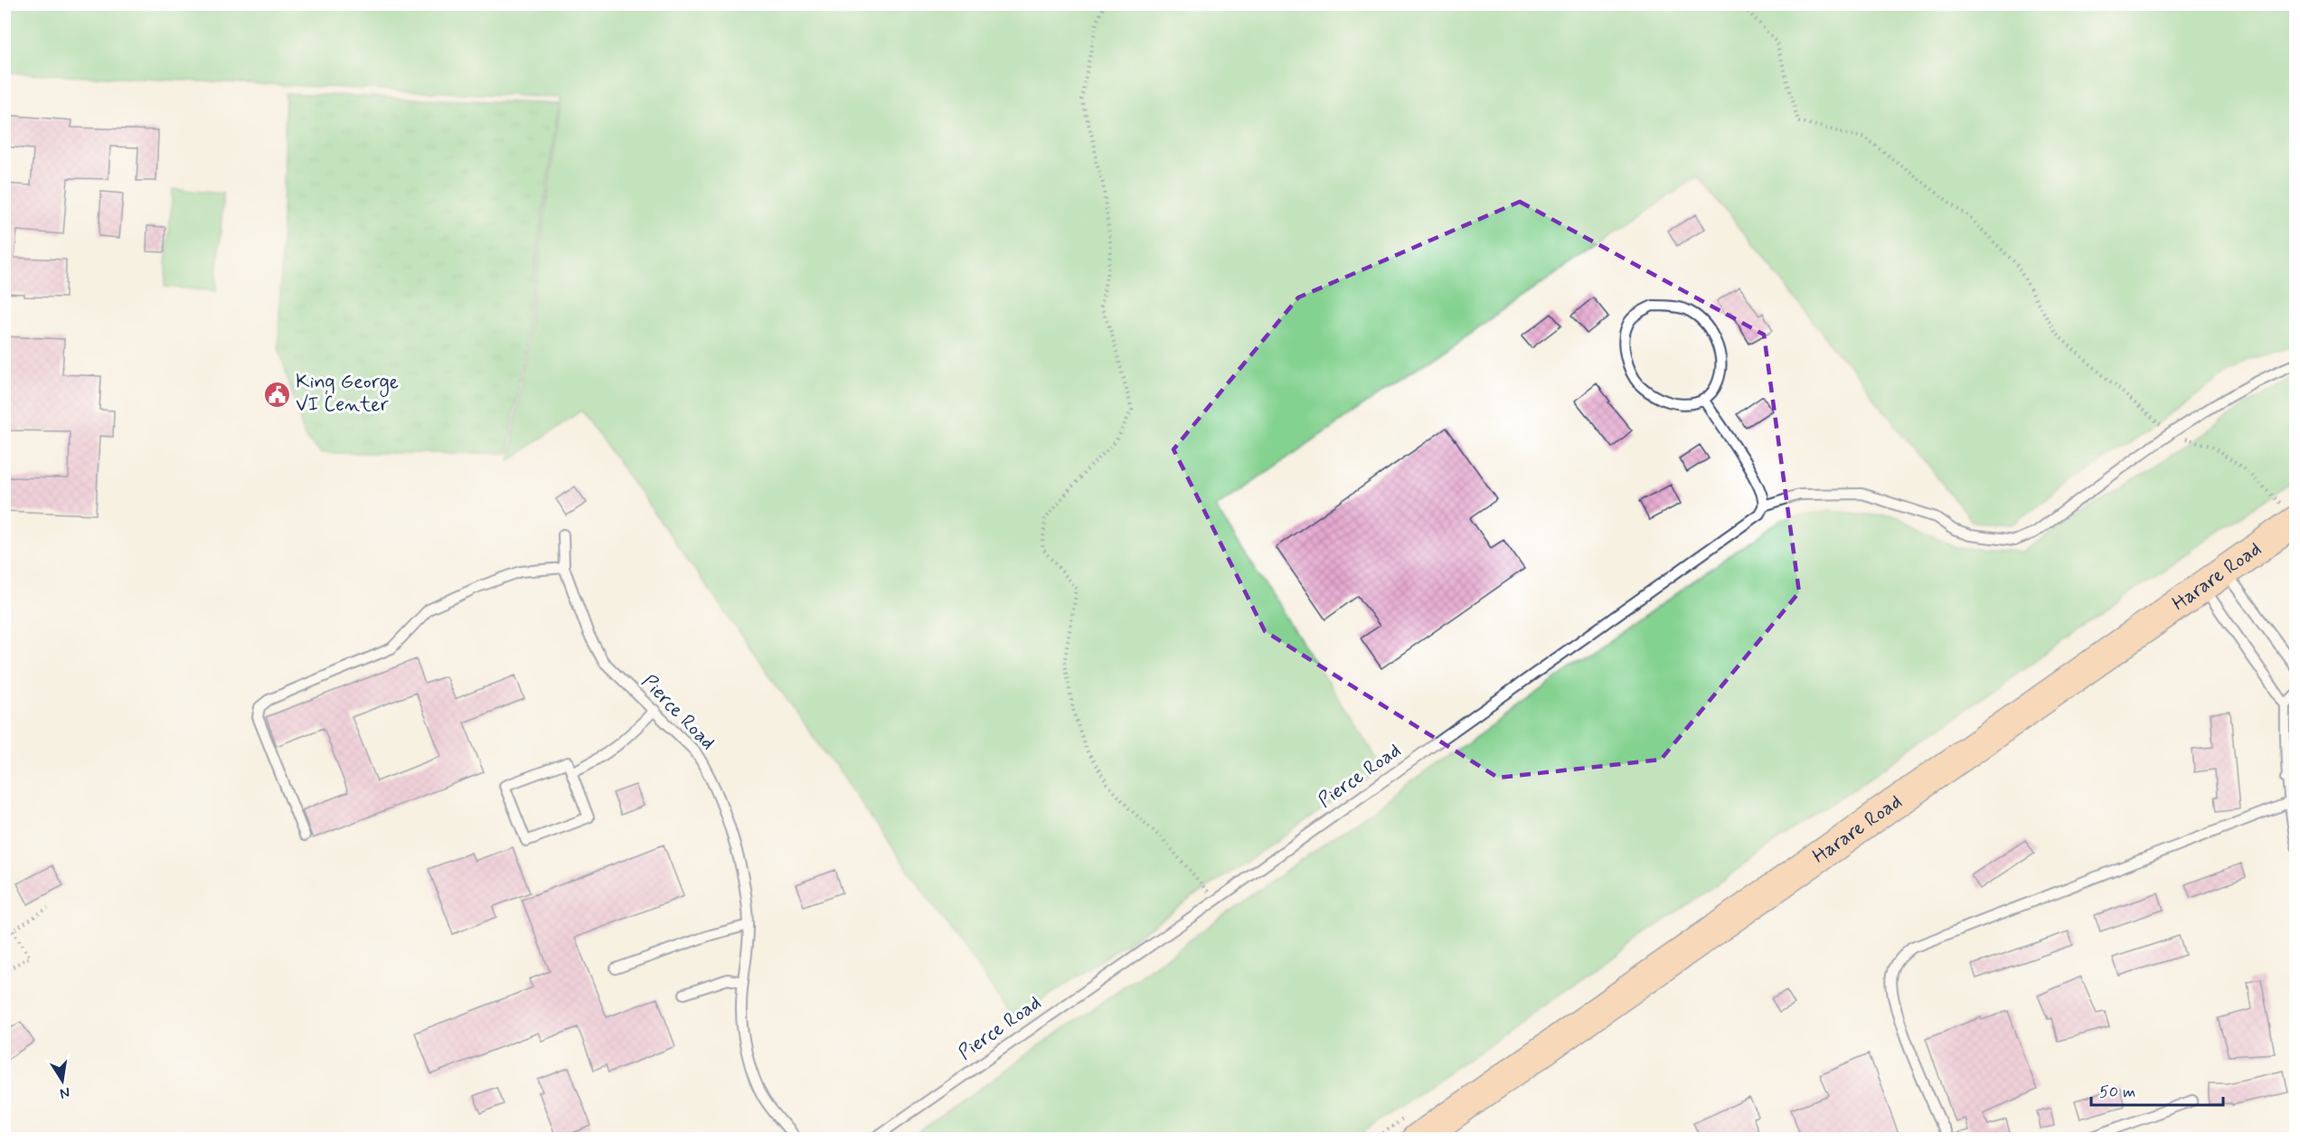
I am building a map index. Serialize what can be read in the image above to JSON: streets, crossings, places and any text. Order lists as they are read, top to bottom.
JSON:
{
  "streets": {
    "highway": ["Harare Road"],
    "lane": ["Pierce Road"]
  },
  "places": {
    "public building": ["King George VI Center"]
  },
  "scale_bar": "50 m",
  "north": "bottom"
}
